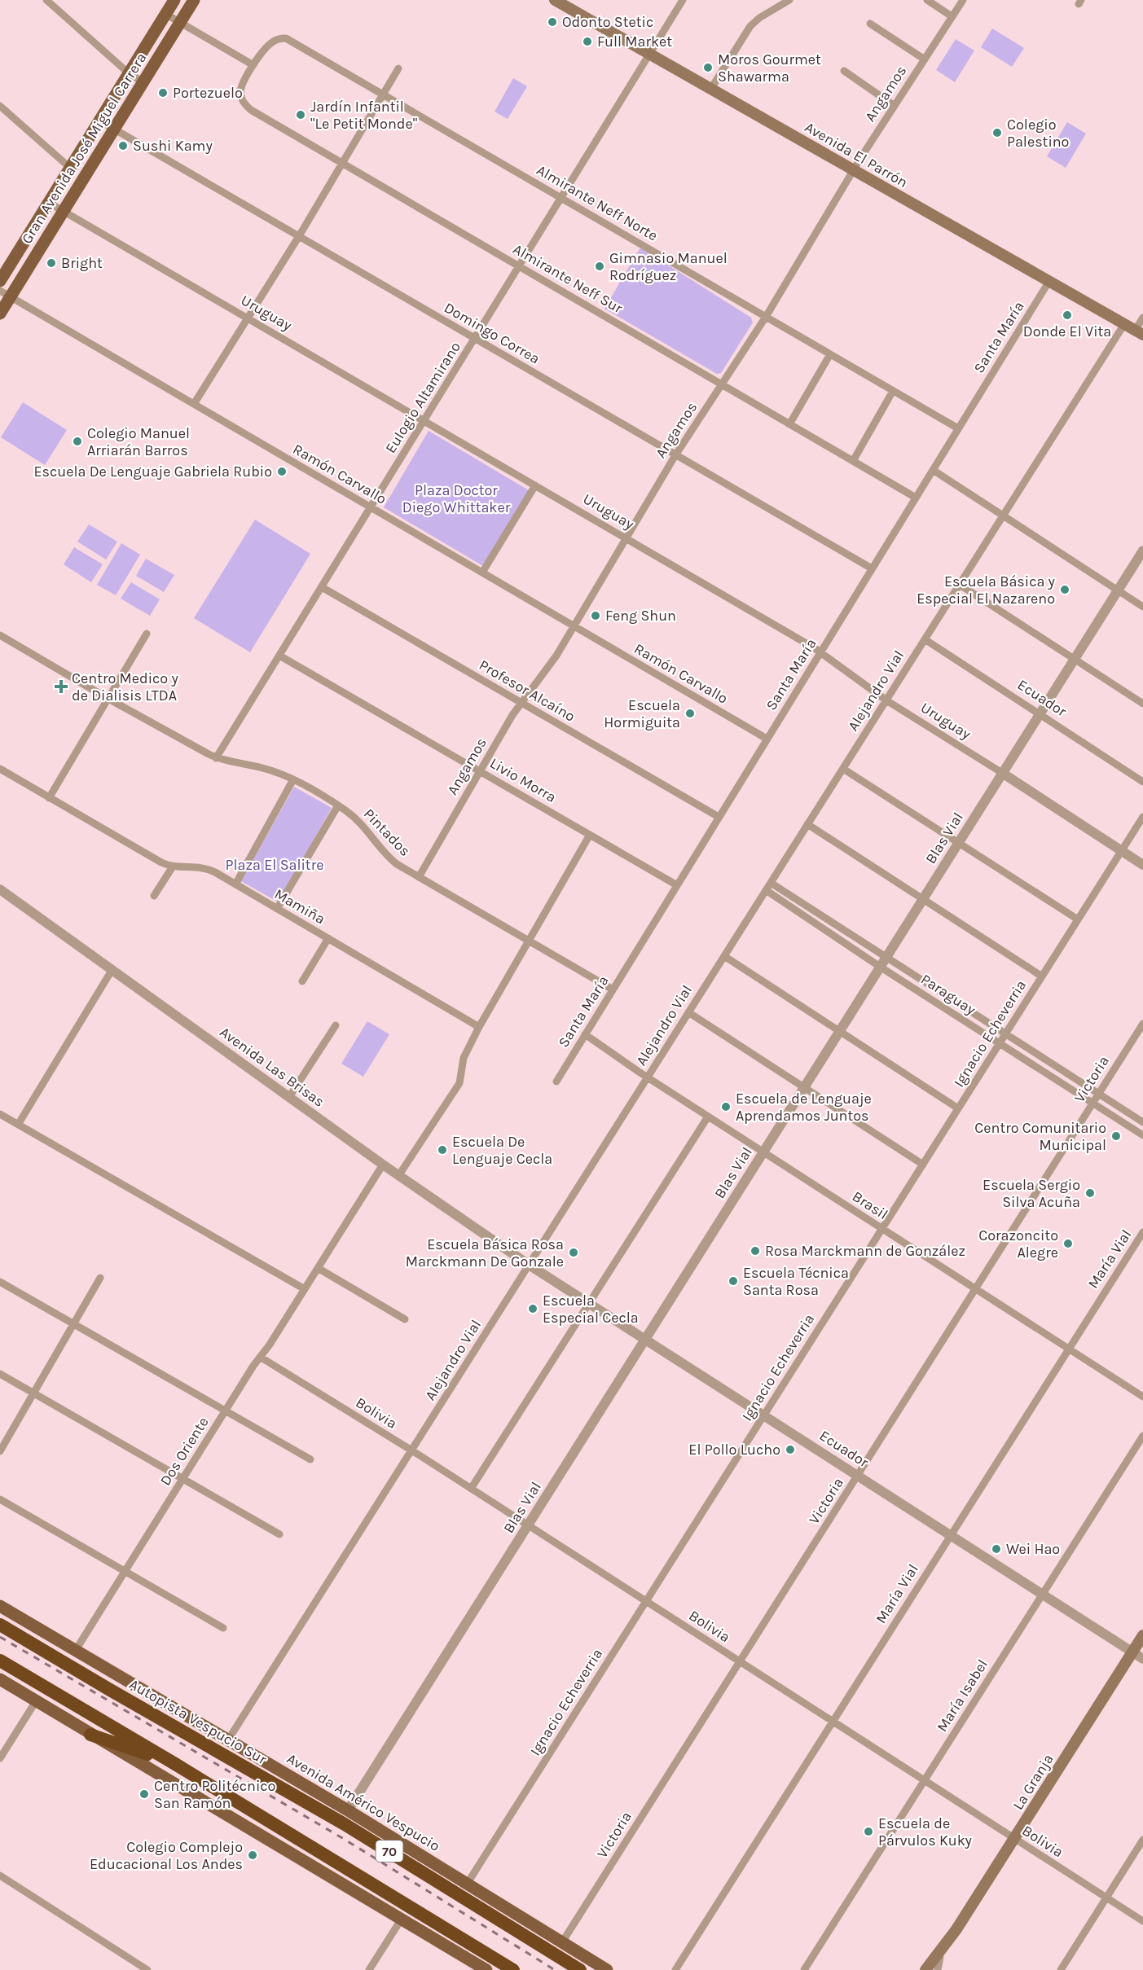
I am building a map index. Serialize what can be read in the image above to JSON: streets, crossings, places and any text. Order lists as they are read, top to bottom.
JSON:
{
  "streets": {
    "highway": ["Autopista Vespucio Sur", "70"],
    "main road": [
      "Gran Avenida José Miguel Carrera",
      "Avenida El Parrón",
      "La Granja",
      "Avenida Américo Vespucio"
    ],
    "street": [
      "Angamos",
      "Almirante Neff Norte",
      "Almirante Neff Sur",
      "Uruguay",
      "Domingo Correa",
      "Santa María",
      "Eulogio Altamirano",
      "Ramón Carvallo",
      "Profesor Alcaíno",
      "Alejandro Vial",
      "Ecuador",
      "Livio Morra",
      "Pintados",
      "Blas Vial",
      "Mamiña",
      "Paraguay",
      "Ignacio Echeverria",
      "Avenida Las Brisas",
      "Victoria",
      "Brasil",
      "María Vial",
      "Bolivia",
      "Dos Oriente",
      "María Isabel"
    ]
  },
  "crossings": [
    ["Angamos", "Avenida El Parrón"],
    ["Angamos", "Almirante Neff Norte"],
    ["Angamos", "Almirante Neff Sur"],
    ["Angamos", "Uruguay"],
    ["Angamos", "Domingo Correa"],
    ["Angamos", "Ramón Carvallo"],
    ["Angamos", "Profesor Alcaíno"],
    ["Angamos", "Livio Morra"],
    ["Angamos", "Pintados"],
    ["Gran Avenida José Miguel Carrera", "Uruguay"],
    ["Gran Avenida José Miguel Carrera", "Domingo Correa"],
    ["Gran Avenida José Miguel Carrera", "Ramón Carvallo"],
    ["Avenida El Parrón", "Santa María"],
    ["Avenida El Parrón", "Eulogio Altamirano"],
    ["Avenida El Parrón", "Alejandro Vial"],
    ["Almirante Neff Norte", "Almirante Neff Sur"],
    ["Almirante Neff Norte", "Santa María"],
    ["Almirante Neff Norte", "Eulogio Altamirano"],
    ["Almirante Neff Sur", "Santa María"],
    ["Almirante Neff Sur", "Eulogio Altamirano"],
    ["Uruguay", "Santa María"],
    ["Uruguay", "Eulogio Altamirano"],
    ["Uruguay", "Alejandro Vial"],
    ["Uruguay", "Blas Vial"],
    ["Uruguay", "Ignacio Echeverria"],
    ["Domingo Correa", "Santa María"],
    ["Domingo Correa", "Eulogio Altamirano"],
    ["Santa María", "Ramón Carvallo"],
    ["Santa María", "Profesor Alcaíno"],
    ["Santa María", "Livio Morra"],
    ["Santa María", "Pintados"],
    ["Santa María", "Brasil"],
    ["Eulogio Altamirano", "Ramón Carvallo"],
    ["Eulogio Altamirano", "Profesor Alcaíno"],
    ["Eulogio Altamirano", "Livio Morra"],
    ["Eulogio Altamirano", "Pintados"],
    ["Alejandro Vial", "Ecuador"],
    ["Alejandro Vial", "Paraguay"],
    ["Alejandro Vial", "Avenida Las Brisas"],
    ["Alejandro Vial", "Brasil"],
    ["Alejandro Vial", "Bolivia"],
    ["Alejandro Vial", "Avenida Américo Vespucio"],
    ["Ecuador", "Blas Vial"],
    ["Ecuador", "Ignacio Echeverria"],
    ["Ecuador", "Avenida Las Brisas"],
    ["Ecuador", "Victoria"],
    ["Ecuador", "María Vial"],
    ["Ecuador", "María Isabel"],
    ["Ecuador", "La Granja"],
    ["Blas Vial", "Paraguay"],
    ["Blas Vial", "Brasil"],
    ["Blas Vial", "Bolivia"],
    ["Blas Vial", "Avenida Américo Vespucio"],
    ["Paraguay", "Ignacio Echeverria"],
    ["Paraguay", "Victoria"],
    ["Ignacio Echeverria", "Brasil"],
    ["Ignacio Echeverria", "Bolivia"],
    ["Ignacio Echeverria", "Avenida Américo Vespucio"],
    ["Avenida Las Brisas", "Dos Oriente"],
    ["Victoria", "Brasil"],
    ["Victoria", "Bolivia"],
    ["Victoria", "Avenida Américo Vespucio"],
    ["Brasil", "María Vial"],
    ["María Vial", "Bolivia"],
    ["Bolivia", "Dos Oriente"],
    ["Bolivia", "María Isabel"],
    ["Bolivia", "La Granja"],
    ["Dos Oriente", "Avenida Américo Vespucio"]
  ],
  "parks": ["Plaza Doctor Diego Whittaker", "Plaza El Salitre"],
  "places": {
    "other": [
      "Odonto Stetic",
      "Full Market",
      "Moros Gourmet Shawarma",
      "Portezuelo",
      "Jardín Infantil \"Le Petit Monde\"",
      "Colegio Palestino",
      "Sushi Kamy",
      "Bright",
      "Gimnasio Manuel Rodríguez",
      "Donde El Vita",
      "Colegio Manuel Arriarán Barros",
      "Escuela De Lenguaje Gabriela Rubio",
      "Escuela Básica y Especial El Nazareno",
      "Feng Shun",
      "Escuela Hormiguita",
      "Escuela de Lenguaje Aprendamos Juntos",
      "Centro Comunitario Municipal",
      "Escuela De Lenguaje Cecla",
      "Escuela Sergio Silva Acuña",
      "Corazoncito Alegre",
      "Rosa Marckmann de González",
      "Escuela Básica Rosa Marckmann De Gonzale",
      "Escuela Técnica Santa Rosa",
      "Escuela Especial Cecla",
      "El Pollo Lucho",
      "Wei Hao",
      "Centro Politécnico San Ramón",
      "Escuela de Párvulos Kuky",
      "Colegio Complejo Educacional Los Andes"
    ],
    "health": ["Centro Medico y de Dialisis LTDA"]
  }
}
